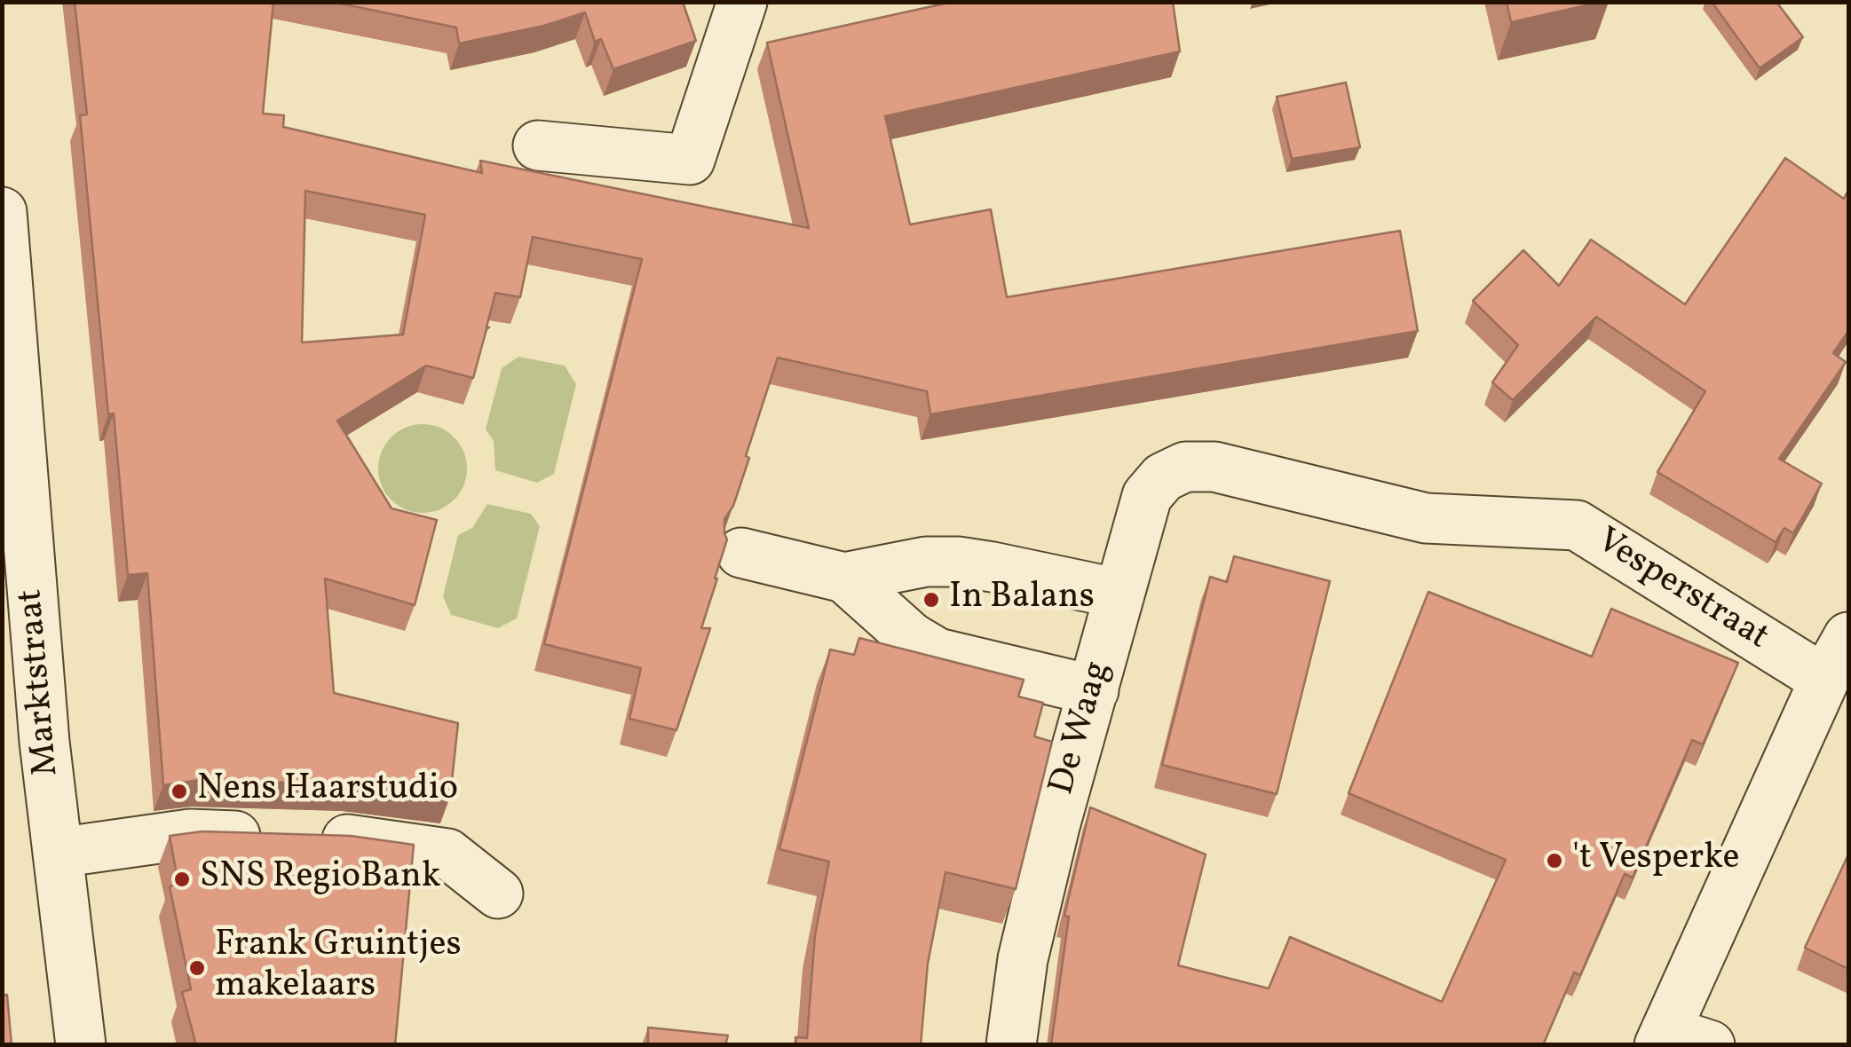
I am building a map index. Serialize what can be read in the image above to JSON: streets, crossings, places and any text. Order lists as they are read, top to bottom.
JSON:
{
  "streets": {
    "street": ["Vesperstraat", "Marktstraat", "De Waag"]
  },
  "crossings": [
    ["Vesperstraat", "De Waag"]
  ],
  "places": [
    "In Balans",
    "Nens Haarstudio",
    "'t Vesperke",
    "SNS RegioBank",
    "Frank Gruintjes makelaars"
  ]
}
